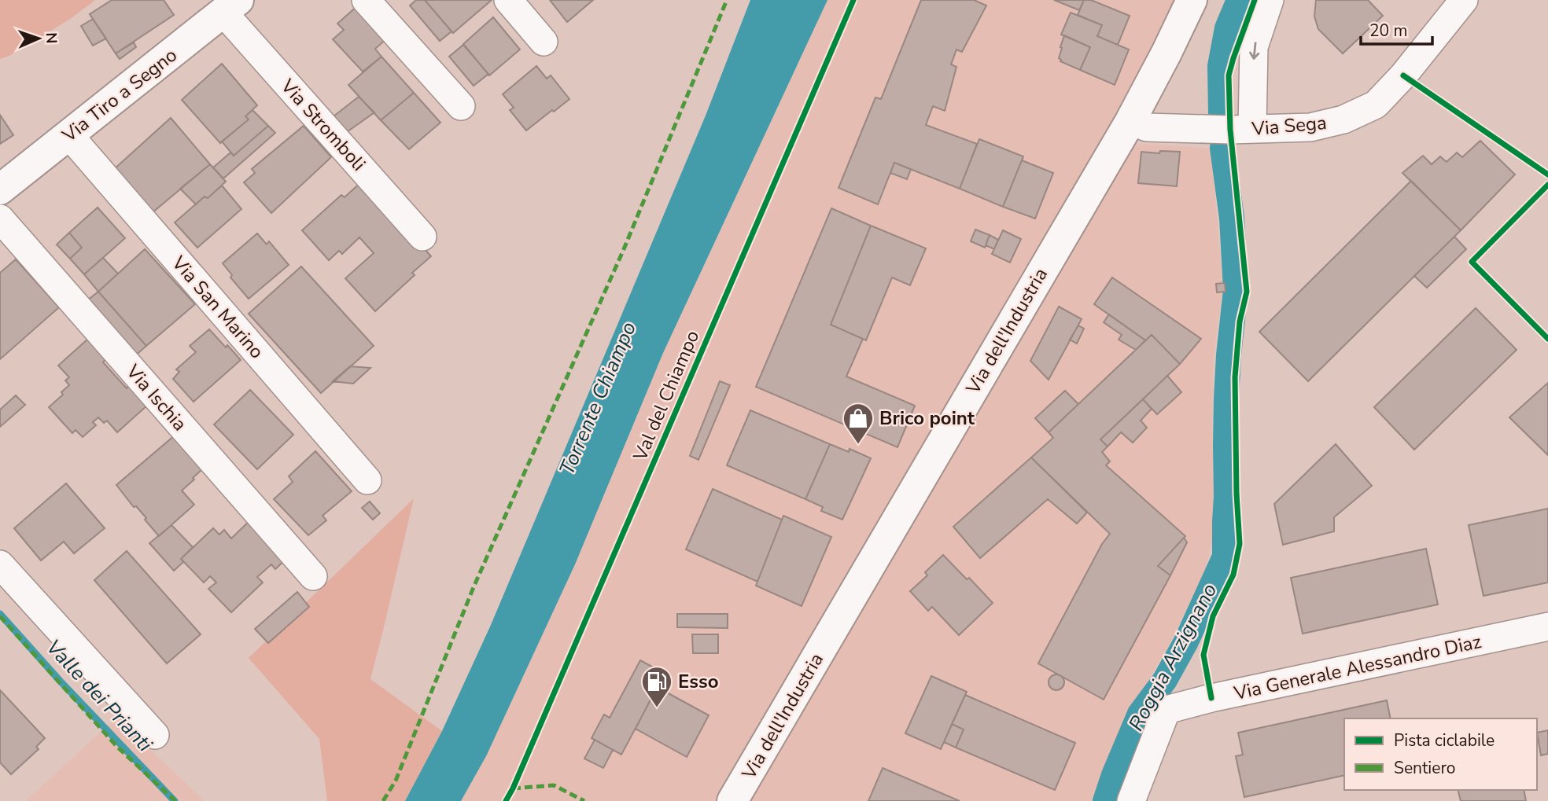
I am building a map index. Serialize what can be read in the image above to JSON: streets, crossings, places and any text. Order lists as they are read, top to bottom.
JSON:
{
  "streets": {
    "main road": ["Via Tiro a Segno", "Via dell'Industria"],
    "street": [
      "Via Stromboli",
      "Via Sega",
      "Via San Marino",
      "Via Ischia",
      "Via Generale Alessandro Diaz"
    ],
    "cycle path": ["Val del Chiampo"]
  },
  "crossings": [
    ["Via Tiro a Segno", "Via Stromboli"],
    ["Via Tiro a Segno", "Via San Marino"],
    ["Via Sega", "Via dell'Industria"]
  ],
  "water": ["Torrente Chiampo", "Roggia Arzignano", "Valle dei Prianti"],
  "places": {
    "shop": ["Brico point"],
    "fuel station": ["Esso"]
  },
  "legend": ["Pista ciclabile", "Sentiero"],
  "scale_bar": "20 m",
  "north": "right"
}
